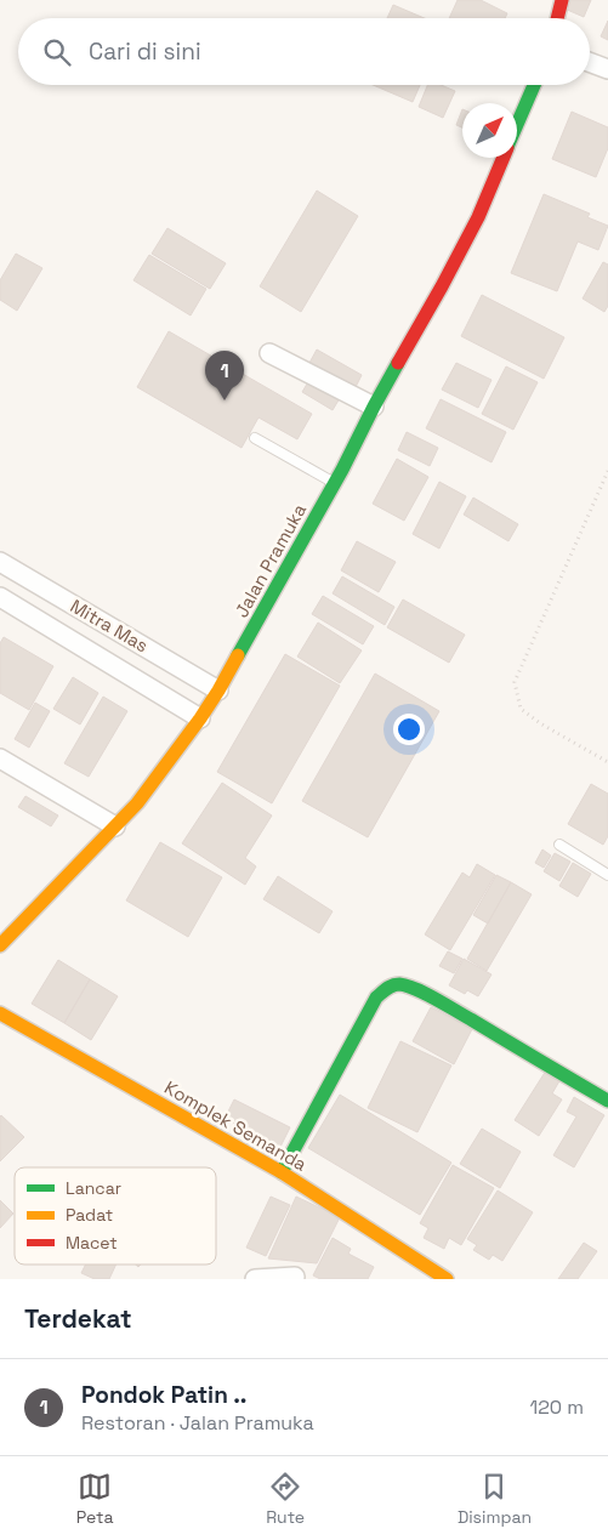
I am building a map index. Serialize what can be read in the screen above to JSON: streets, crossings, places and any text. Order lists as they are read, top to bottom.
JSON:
{
  "streets": {
    "main road": ["Jalan Pramuka", "Komplek Semanda"],
    "street": ["Mitra Mas"]
  },
  "crossings": [
    ["Jalan Pramuka", "Mitra Mas"]
  ],
  "legend": ["Lancar", "Padat", "Macet"],
  "north": "top right",
  "page": {
    "search": "Cari di sini",
    "pins": "1",
    "heading": "Terdekat",
    "list": [
      {
        "mark": "1",
        "name": "Pondok Patin ..",
        "note": "Restoran · Jalan Pramuka",
        "value": "120 m"
      }
    ],
    "nav": ["Peta", "Rute", "Disimpan"]
  }
}
